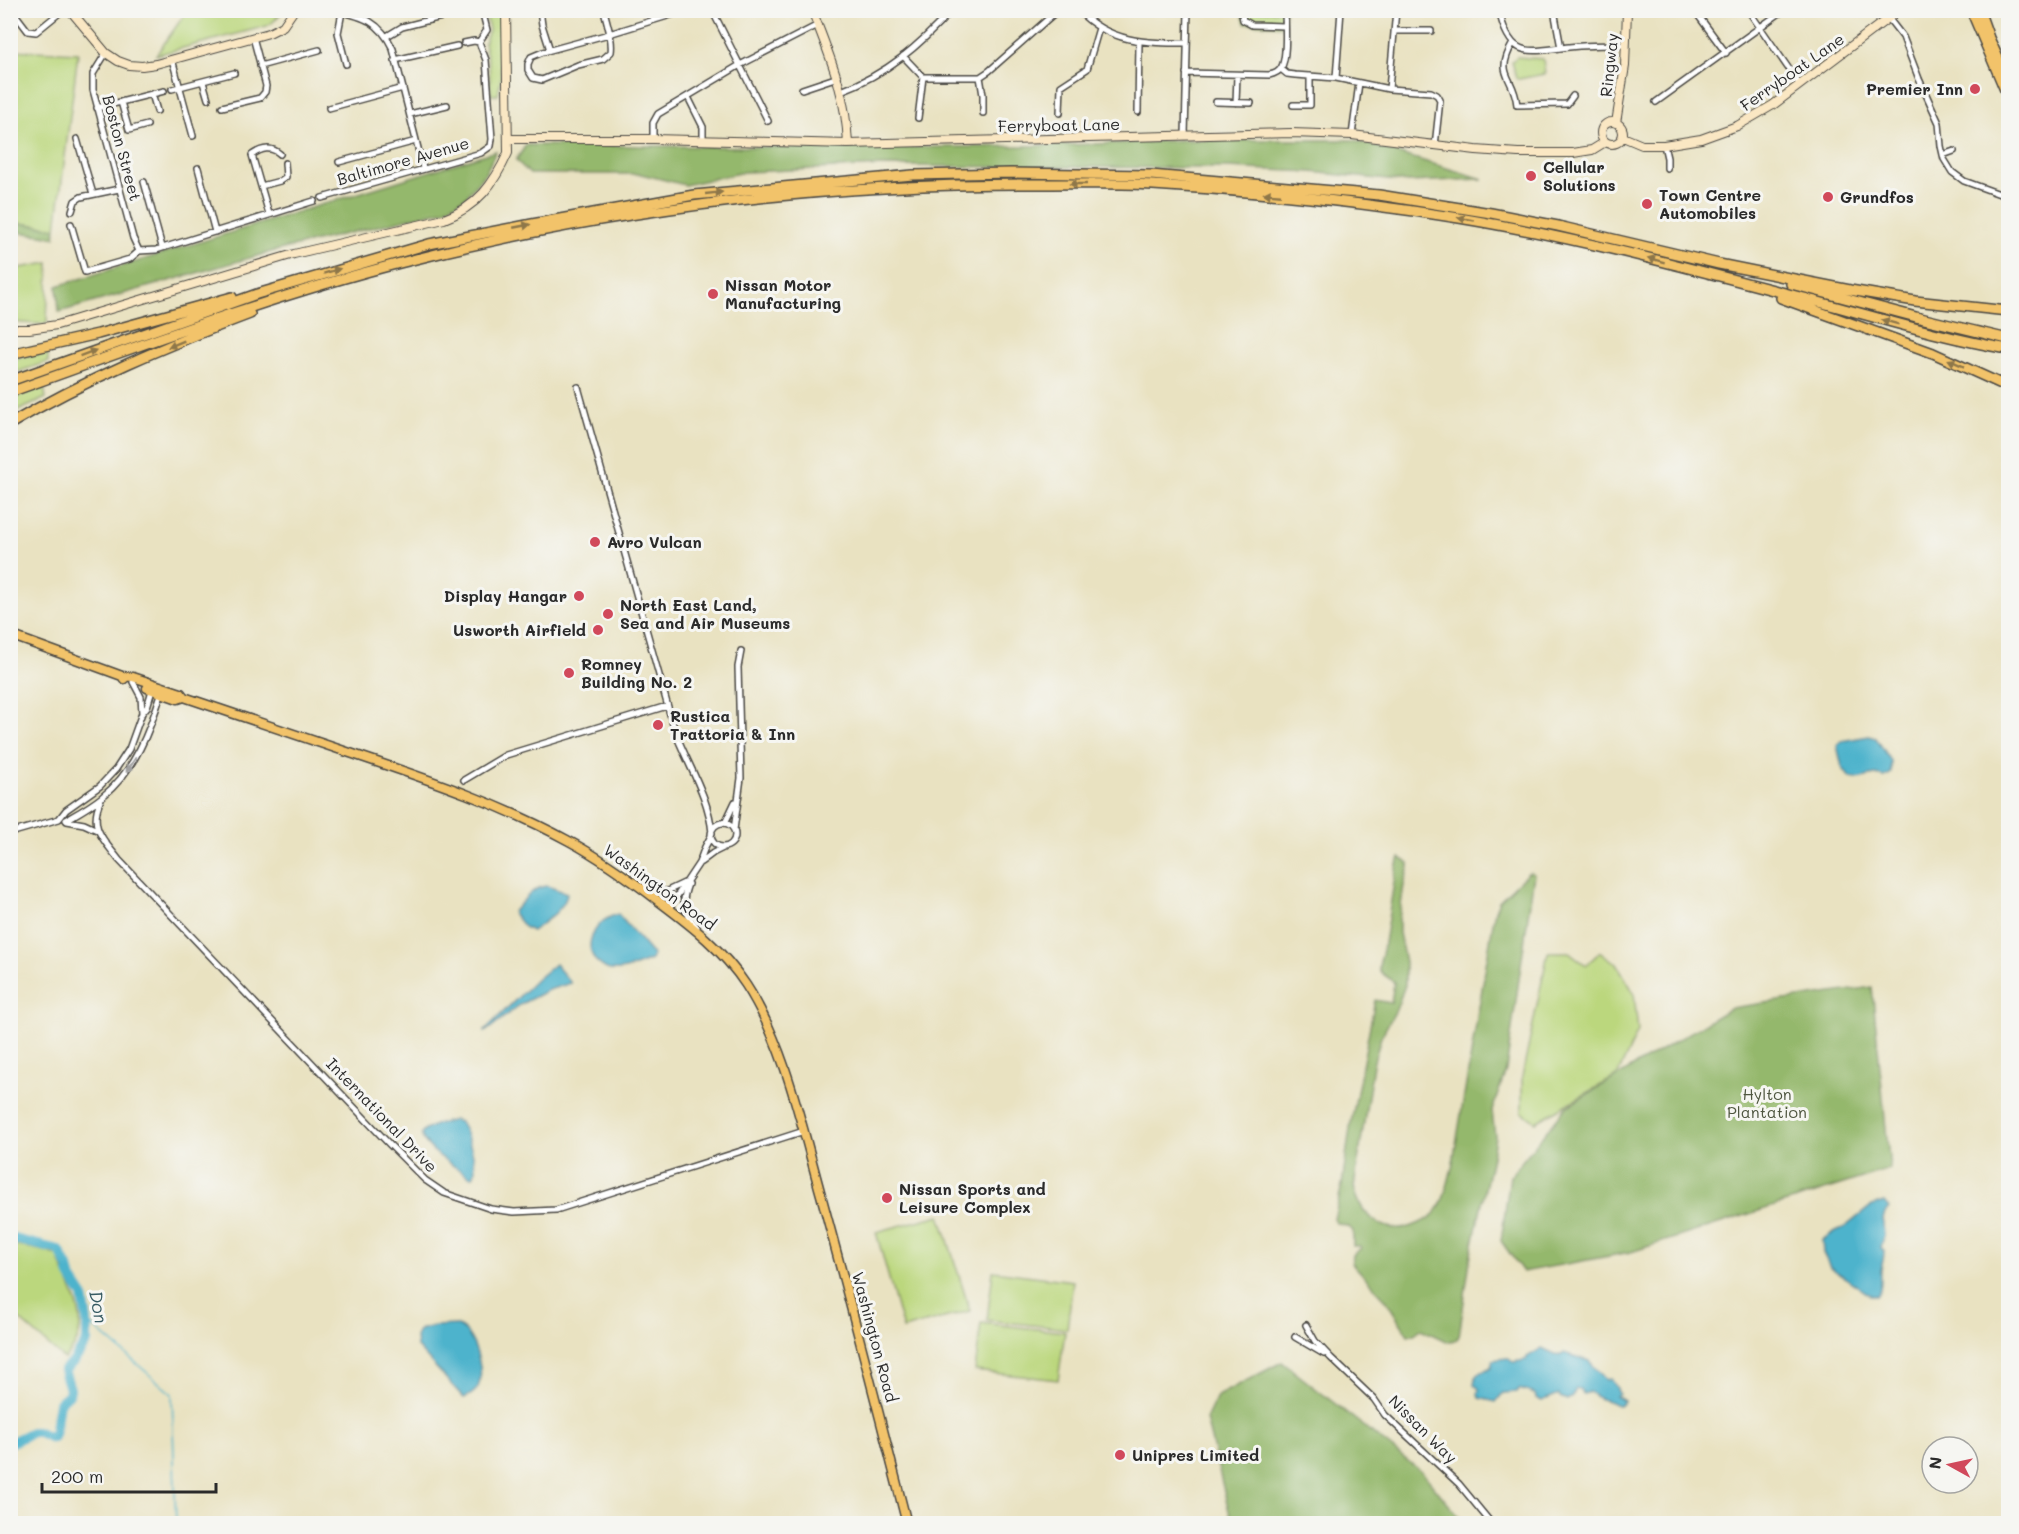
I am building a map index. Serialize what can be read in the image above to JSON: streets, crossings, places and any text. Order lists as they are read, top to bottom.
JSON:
{
  "streets": {
    "main road": ["Washington Road"],
    "street": [
      "Ringway",
      "Ferryboat Lane",
      "Boston Street",
      "Baltimore Avenue",
      "International Drive",
      "Nissan Way"
    ]
  },
  "crossings": [
    ["Ringway", "Ferryboat Lane"],
    ["Washington Road", "International Drive"]
  ],
  "water": ["Don"],
  "parks": ["Hylton Plantation"],
  "places": [
    "Premier Inn",
    "Cellular Solutions",
    "Grundfos",
    "Town Centre Automobiles",
    "Nissan Motor Manufacturing",
    "Avro Vulcan",
    "Display Hangar",
    "North East Land, Sea and Air Museums",
    "Usworth Airfield",
    "Romney Building No. 2",
    "Rustica Trattoria & Inn",
    "Nissan Sports and Leisure Complex",
    "Unipres Limited"
  ],
  "scale_bar": "200 m",
  "north": "left"
}
